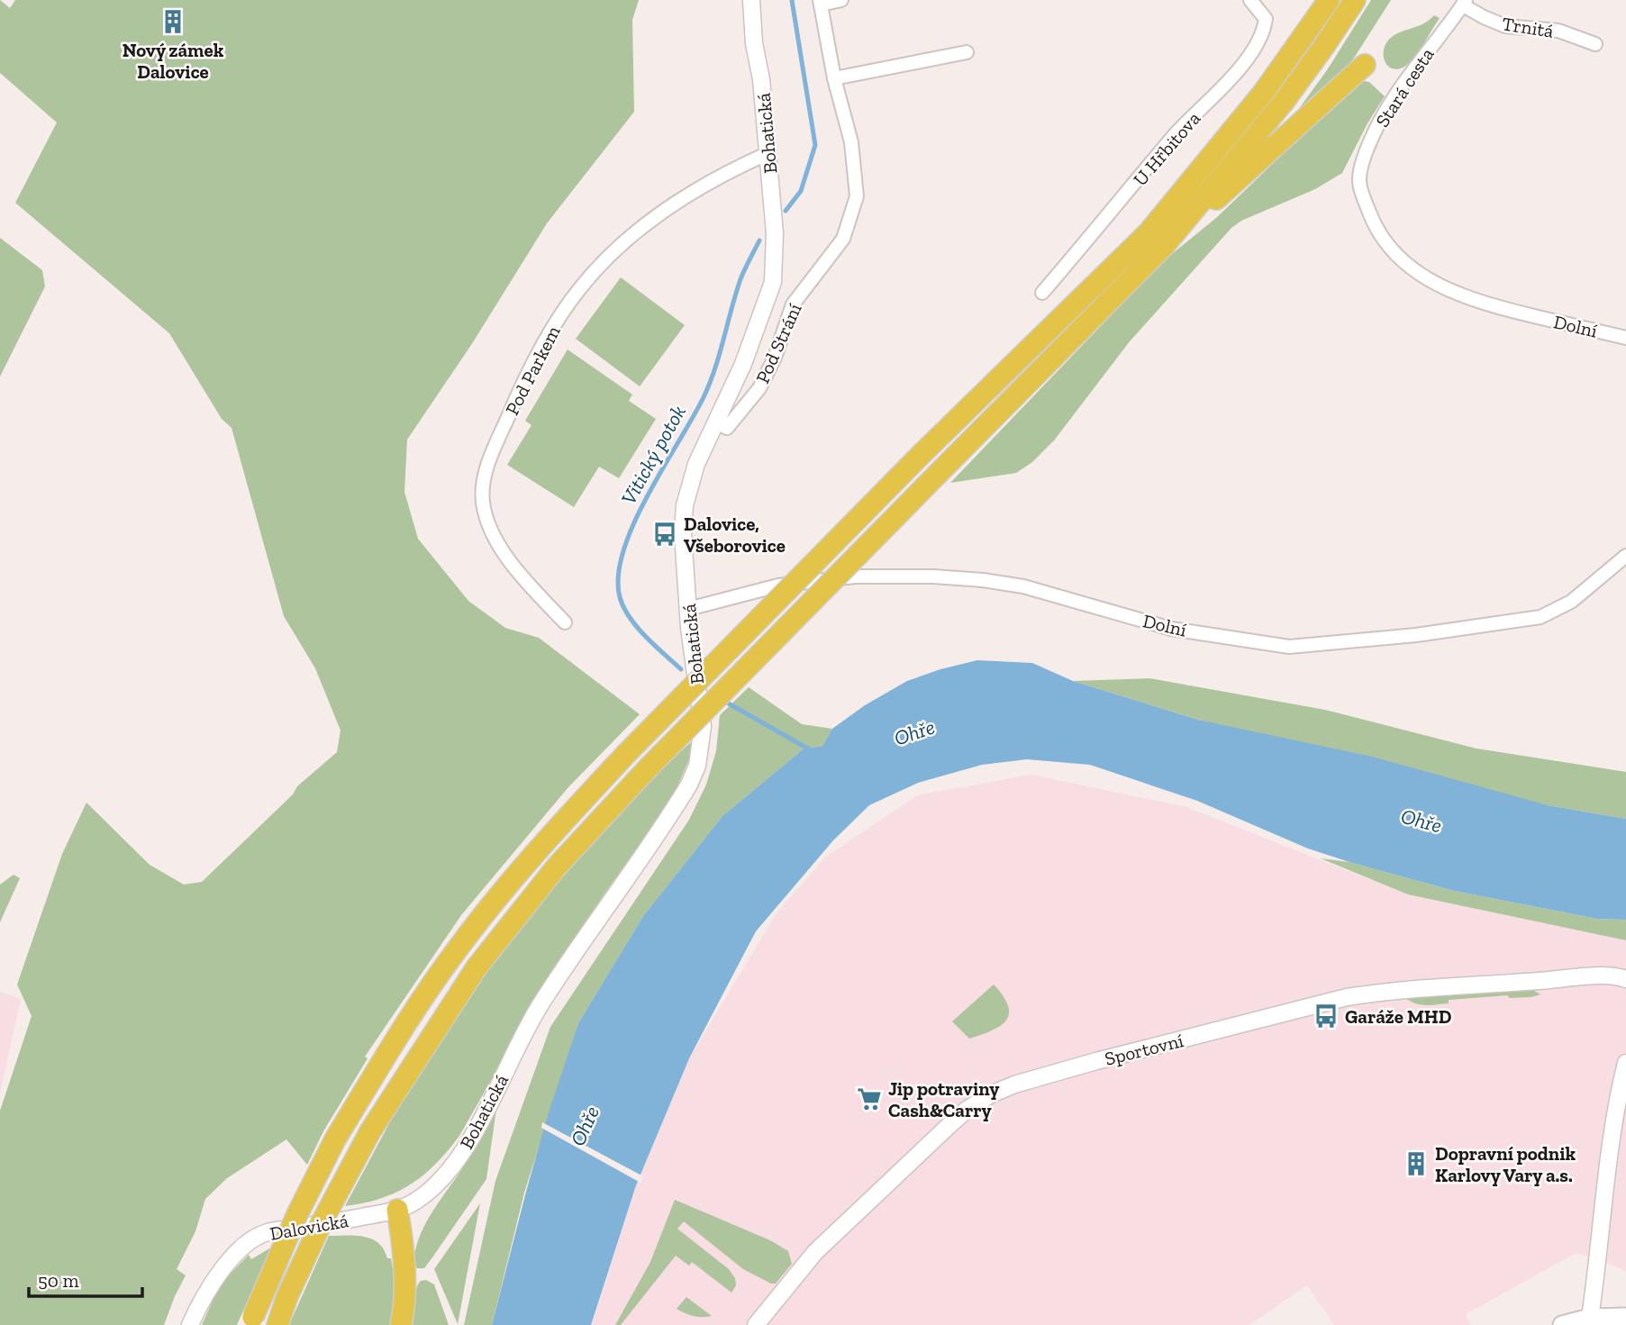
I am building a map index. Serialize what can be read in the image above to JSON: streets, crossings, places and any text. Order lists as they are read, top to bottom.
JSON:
{
  "streets": {
    "street": [
      "Trnitá",
      "Stará cesta",
      "Bohatická",
      "U Hřbitova",
      "Dolní",
      "Pod Strání",
      "Pod Parkem",
      "Sportovní",
      "Dalovická"
    ]
  },
  "crossings": [
    ["Trnitá", "Stará cesta"],
    ["Stará cesta", "Dolní"],
    ["Bohatická", "Dolní"],
    ["Bohatická", "Pod Strání"],
    ["Bohatická", "Pod Parkem"],
    ["Bohatická", "Dalovická"]
  ],
  "water": ["Vitický potok", "Ohře"],
  "places": {
    "building": ["Nový zámek Dalovice", "Dopravní podnik Karlovy Vary a.s."],
    "bus stop": ["Dalovice, Všeborovice", "Garáže MHD"],
    "supermarket": ["Jip potraviny Cash&Carry"]
  },
  "scale_bar": "50 m"
}
